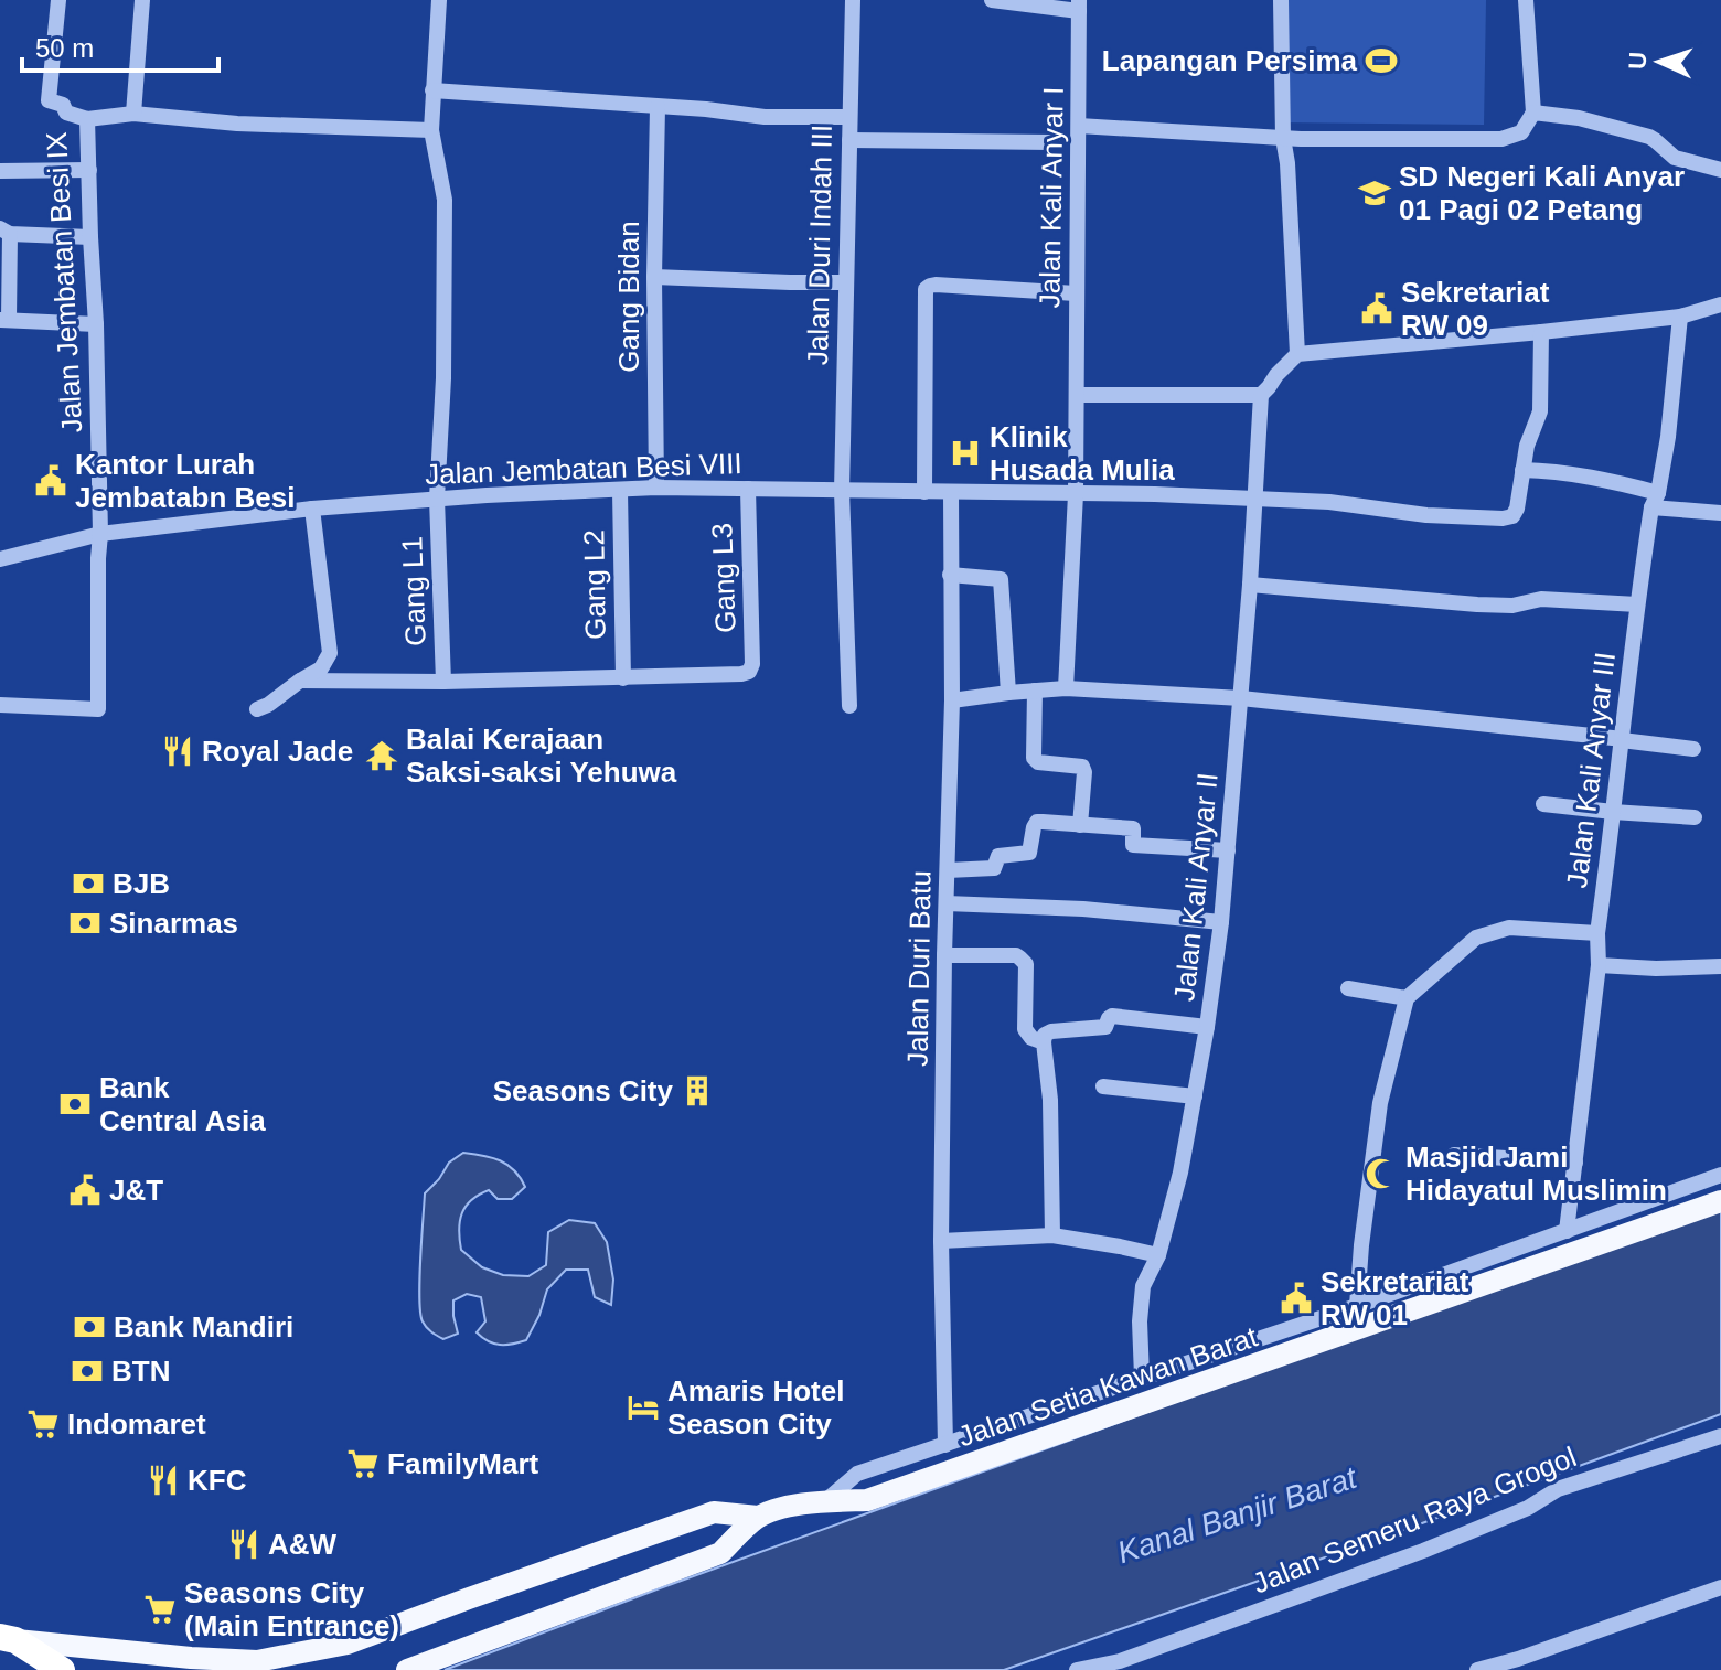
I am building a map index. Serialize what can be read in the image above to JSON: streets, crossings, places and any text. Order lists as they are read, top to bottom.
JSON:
{
  "streets": {
    "main road": ["Jalan Setia Kawan Barat"],
    "street": [
      "Jalan Kali Anyar I",
      "Jalan Duri Indah III",
      "Jalan Jembatan Besi IX",
      "Gang Bidan",
      "Jalan Jembatan Besi VIII",
      "Gang L3",
      "Gang L2",
      "Gang L1",
      "Jalan Kali Anyar III",
      "Jalan Kali Anyar II",
      "Jalan Duri Batu",
      "Jalan Semeru Raya Grogol"
    ]
  },
  "crossings": [
    ["Jalan Duri Indah III", "Jalan Jembatan Besi VIII"],
    ["Jalan Jembatan Besi IX", "Jalan Jembatan Besi VIII"],
    ["Gang Bidan", "Jalan Jembatan Besi VIII"],
    ["Jalan Jembatan Besi VIII", "Gang L3"],
    ["Jalan Jembatan Besi VIII", "Gang L2"],
    ["Jalan Jembatan Besi VIII", "Gang L1"],
    ["Jalan Jembatan Besi VIII", "Jalan Kali Anyar II"],
    ["Jalan Jembatan Besi VIII", "Jalan Duri Batu"],
    ["Gang L3", "Gang L2"]
  ],
  "water": ["Kanal Banjir Barat"],
  "places": {
    "sports": ["Lapangan Persima"],
    "school or university": ["SD Negeri Kali Anyar 01 Pagi 02 Petang"],
    "public building": [
      "Sekretariat RW 09",
      "Kantor Lurah Jembatabn Besi",
      "J&T",
      "Sekretariat RW 01"
    ],
    "hospital": ["Klinik Husada Mulia"],
    "restaurant": ["Royal Jade", "KFC", "A&W"],
    "temple": ["Balai Kerajaan Saksi-saksi Yehuwa"],
    "bank": [
      "BJB",
      "Sinarmas",
      "Bank Central Asia",
      "Bank Mandiri",
      "BTN"
    ],
    "building": ["Seasons City"],
    "mosque": ["Masjid Jami Hidayatul Muslimin"],
    "hotel": ["Amaris Hotel Season City"],
    "supermarket": ["Indomaret", "FamilyMart", "Seasons City (Main Entrance)"]
  },
  "scale_bar": "50 m",
  "north": "left"
}
